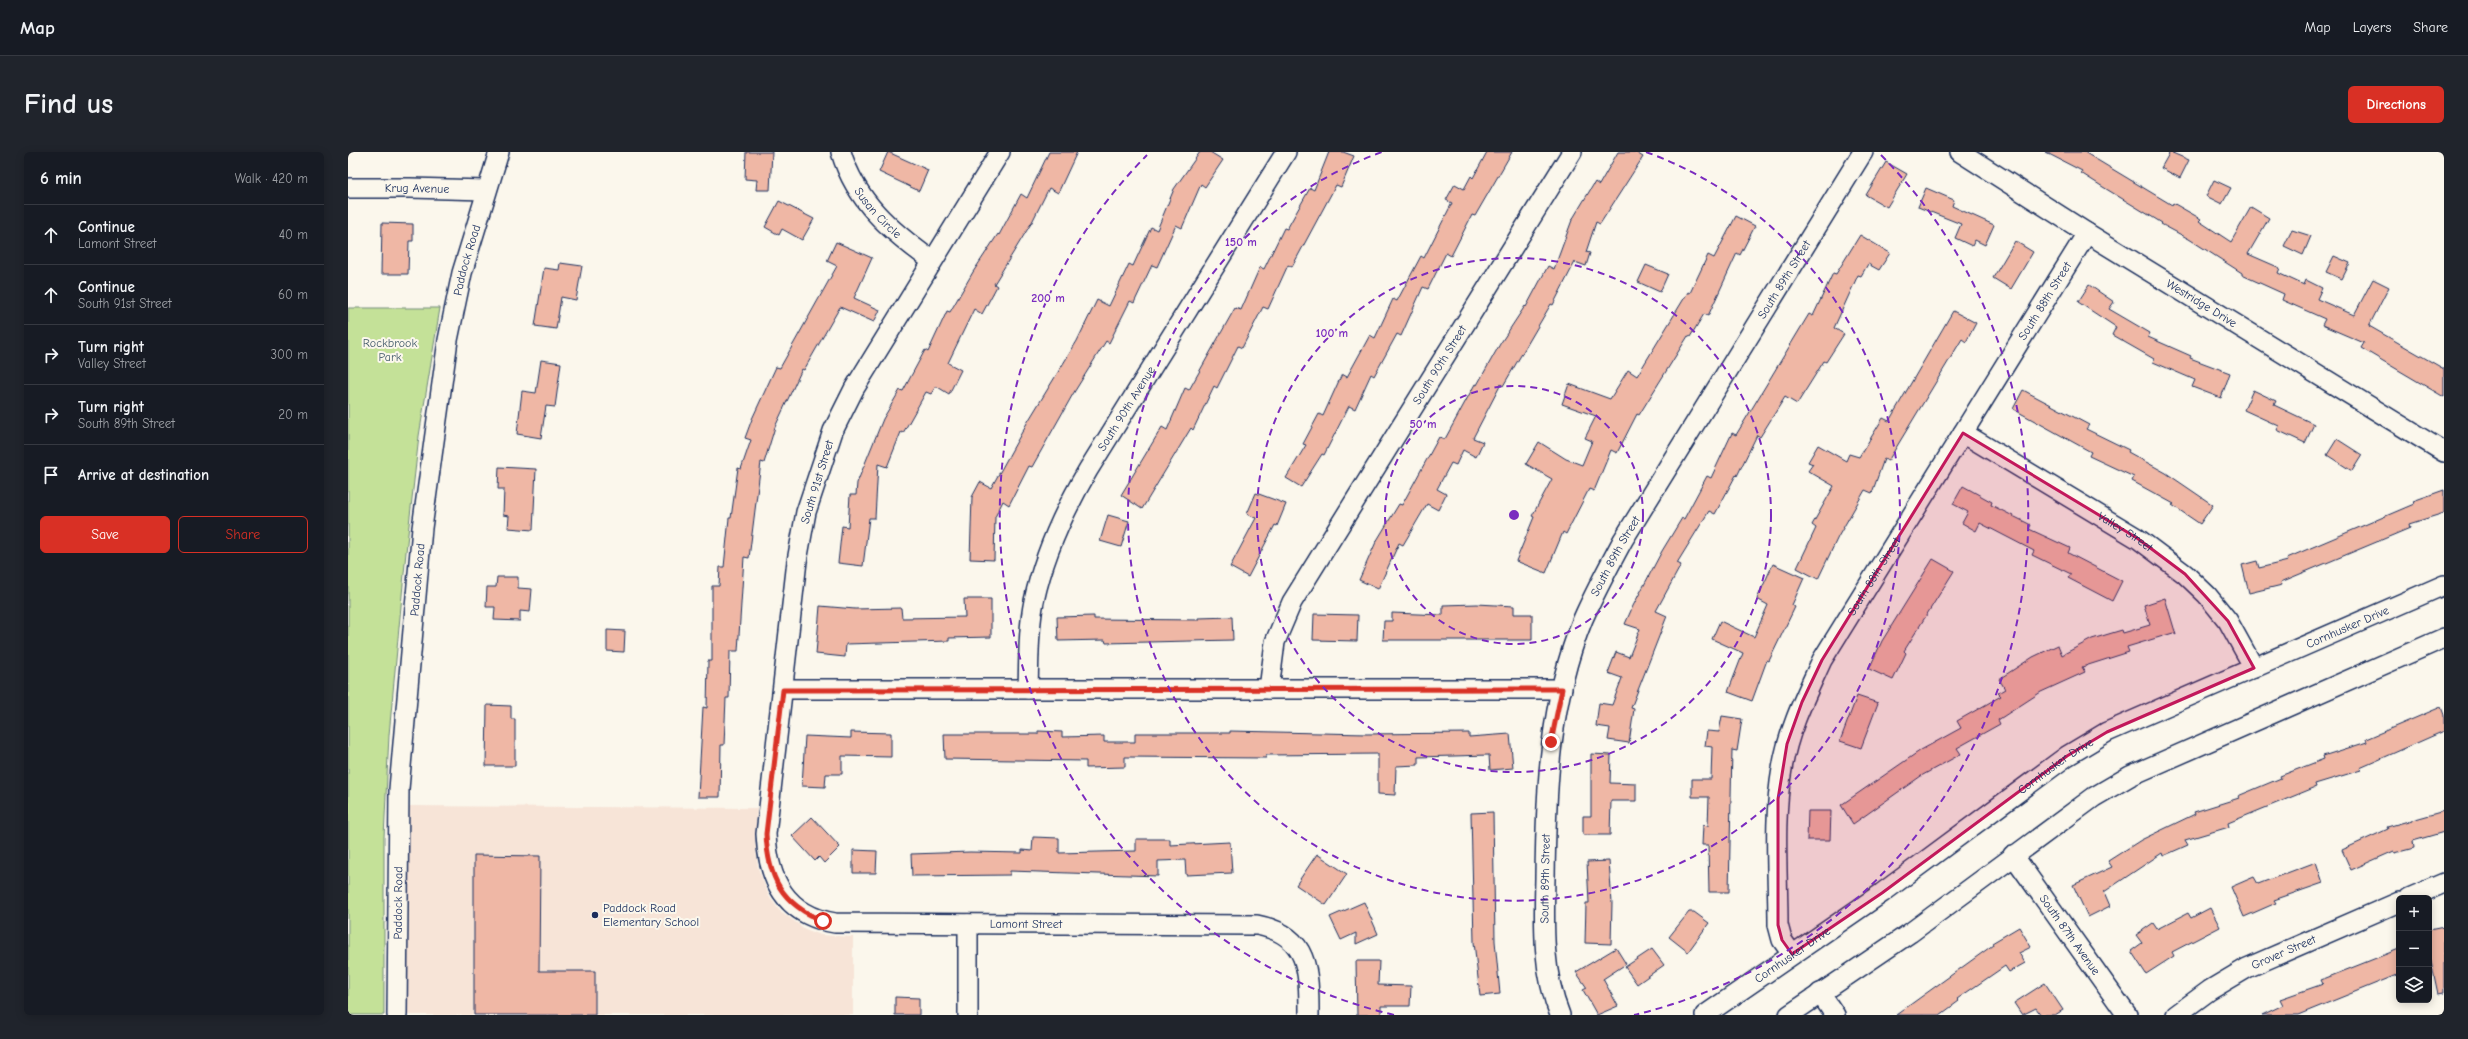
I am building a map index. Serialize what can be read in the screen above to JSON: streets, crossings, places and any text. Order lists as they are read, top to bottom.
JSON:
{
  "streets": {
    "street": [
      "Krug Avenue",
      "Susan Circle",
      "Paddock Road",
      "South 89th Street",
      "South 88th Street",
      "Westridge Drive",
      "South 90th Street",
      "South 90th Avenue",
      "South 91st Street",
      "Valley Street",
      "Cornhusker Drive",
      "Lamont Street",
      "South 87th Avenue",
      "Grover Street"
    ]
  },
  "crossings": [
    ["Krug Avenue", "Paddock Road"],
    ["Susan Circle", "South 91st Street"],
    ["South 88th Street", "Westridge Drive"],
    ["South 88th Street", "Valley Street"],
    ["South 88th Street", "Cornhusker Drive"],
    ["South 91st Street", "Lamont Street"],
    ["Valley Street", "Cornhusker Drive"]
  ],
  "parks": ["Rockbrook Park"],
  "places": ["Paddock Road Elementary School"],
  "page": {
    "header": "Map",
    "nav": ["Map", "Layers", "Share"],
    "buttons": [
      "Directions",
      ["Save", "Share"]
    ],
    "title": "Find us",
    "heading": ["6 min", "Walk · 420 m"],
    "list": [
      ["Continue", "Lamont Street", "40 m"],
      ["Continue", "South 91st Street", "60 m"],
      ["Turn right", "Valley Street", "300 m"],
      ["Turn right", "South 89th Street", "20 m"],
      "Arrive at destination"
    ],
    "map_buttons": ["+", "−"]
  },
  "rings": [
    "150 m",
    "200 m",
    "100 m",
    "50 m"
  ]
}
